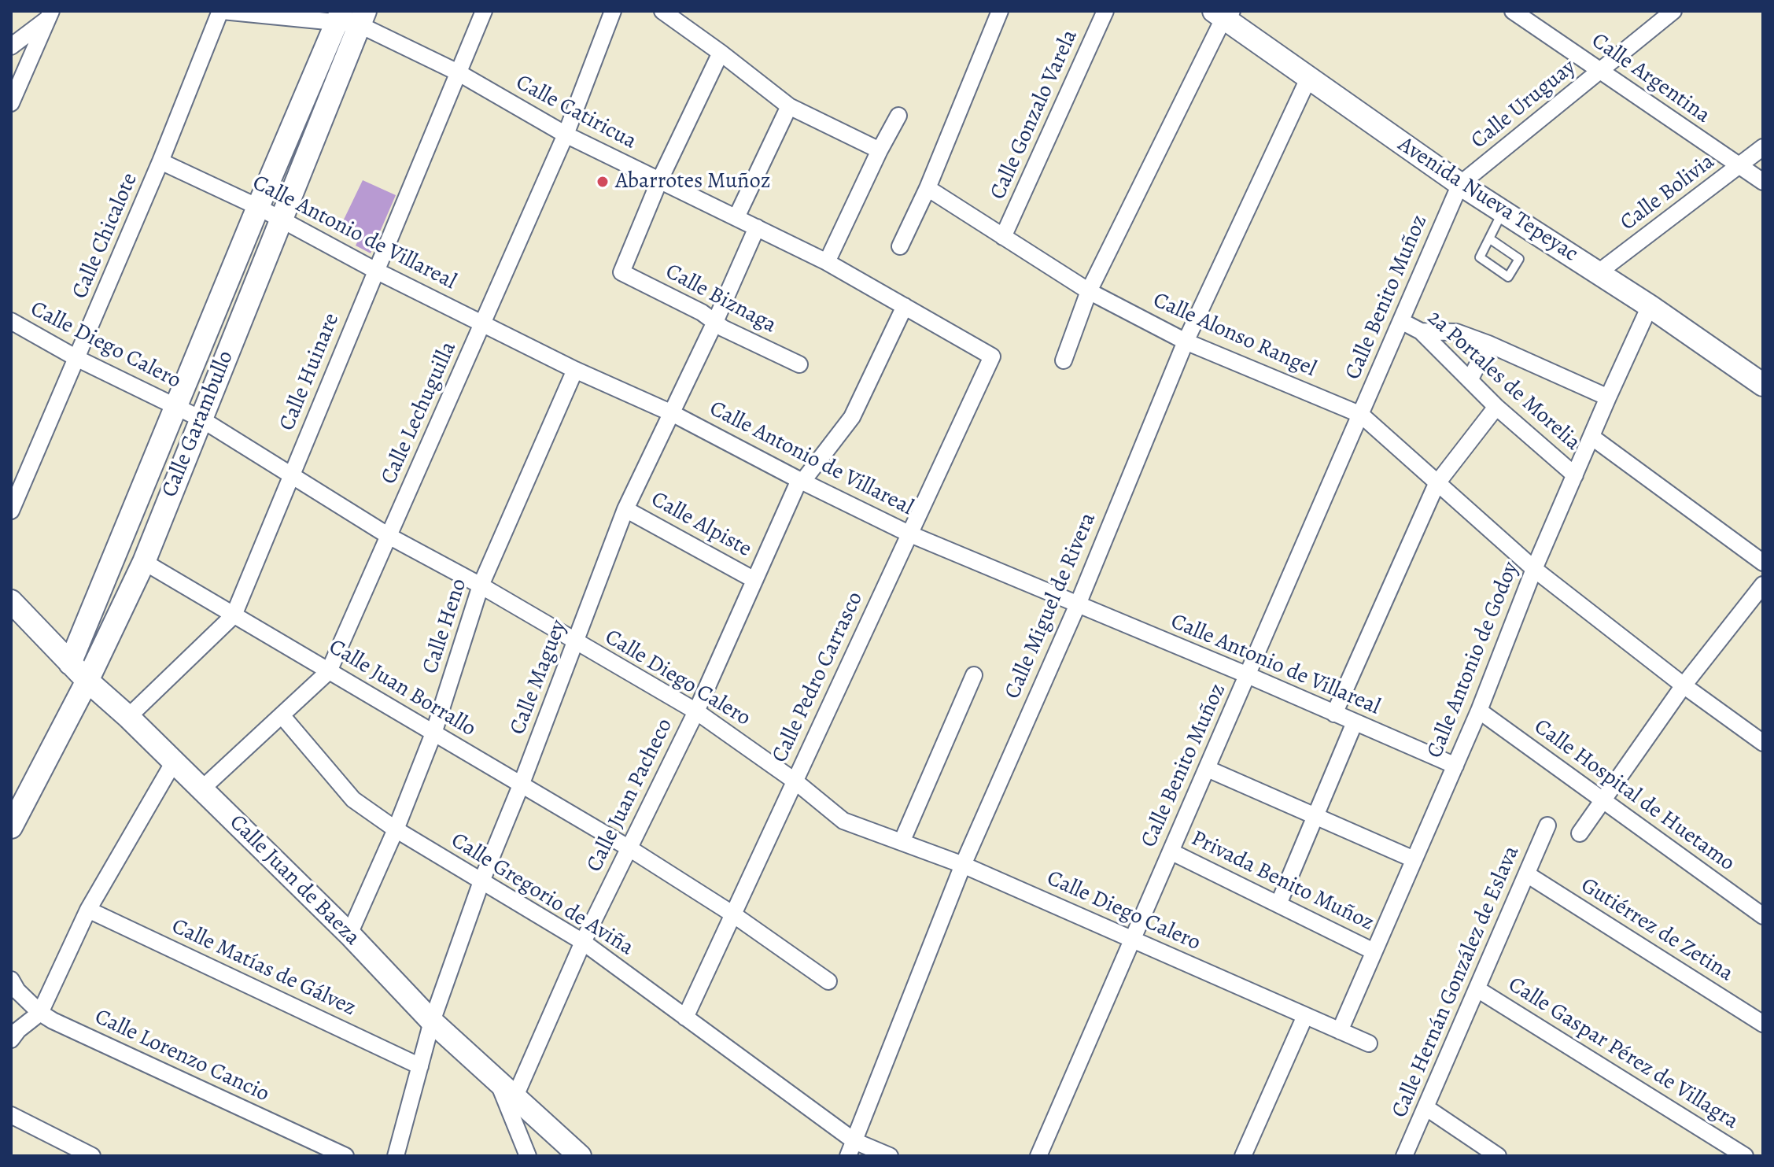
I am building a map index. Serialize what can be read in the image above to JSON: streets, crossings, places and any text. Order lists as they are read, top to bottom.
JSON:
{
  "streets": {
    "street": [
      "Calle Argentina",
      "Calle Uruguay",
      "Calle Catiricua",
      "Calle Gonzalo Varela",
      "Calle Bolivia",
      "Avenida Nueva Tepeyac",
      "Calle Antonio de Villareal",
      "Calle Chicalote",
      "Calle Benito Muñoz",
      "Calle Biznaga",
      "Calle Alonso Rangel",
      "Calle Diego Calero",
      "Calle Huinare",
      "2a Portales de Morelia",
      "Calle Lechuguilla",
      "Calle Garambullo",
      "Calle Alpiste",
      "Calle Miguel de Rivera",
      "Calle Heno",
      "Calle Antonio de Godoy",
      "Calle Maguey",
      "Calle Pedro Carrasco",
      "Calle Juan Borrallo",
      "Calle Juan Pacheco",
      "Calle Hospital de Huetamo",
      "Calle Juan de Baeza",
      "Privada Benito Muñoz",
      "Calle Gregorio de Aviña",
      "Gutiérrez de Zetina",
      "Calle Matías de Gálvez",
      "Calle Hernán González de Eslava",
      "Calle Gaspar Pérez de Villagra",
      "Calle Lorenzo Cancio"
    ]
  },
  "crossings": [
    ["Calle Argentina", "Calle Uruguay"],
    ["Calle Argentina", "Calle Bolivia"],
    ["Calle Uruguay", "Avenida Nueva Tepeyac"],
    ["Calle Uruguay", "Calle Benito Muñoz"],
    ["Calle Catiricua", "Calle Chicalote"],
    ["Calle Catiricua", "Calle Biznaga"],
    ["Calle Catiricua", "Calle Huinare"],
    ["Calle Catiricua", "Calle Lechuguilla"],
    ["Calle Catiricua", "Calle Garambullo"],
    ["Calle Catiricua", "Calle Maguey"],
    ["Calle Catiricua", "Calle Pedro Carrasco"],
    ["Calle Catiricua", "Calle Juan Pacheco"],
    ["Calle Gonzalo Varela", "Calle Alonso Rangel"],
    ["Calle Bolivia", "Avenida Nueva Tepeyac"],
    ["Avenida Nueva Tepeyac", "Calle Benito Muñoz"],
    ["Avenida Nueva Tepeyac", "Calle Miguel de Rivera"],
    ["Avenida Nueva Tepeyac", "Calle Antonio de Godoy"],
    ["Calle Antonio de Villareal", "Calle Chicalote"],
    ["Calle Antonio de Villareal", "Calle Benito Muñoz"],
    ["Calle Antonio de Villareal", "Calle Huinare"],
    ["Calle Antonio de Villareal", "Calle Lechuguilla"],
    ["Calle Antonio de Villareal", "Calle Garambullo"],
    ["Calle Antonio de Villareal", "Calle Miguel de Rivera"],
    ["Calle Antonio de Villareal", "Calle Heno"],
    ["Calle Antonio de Villareal", "Calle Antonio de Godoy"],
    ["Calle Antonio de Villareal", "Calle Maguey"],
    ["Calle Antonio de Villareal", "Calle Pedro Carrasco"],
    ["Calle Antonio de Villareal", "Calle Juan Pacheco"],
    ["Calle Chicalote", "Calle Diego Calero"],
    ["Calle Benito Muñoz", "Calle Alonso Rangel"],
    ["Calle Benito Muñoz", "Calle Diego Calero"],
    ["Calle Benito Muñoz", "2a Portales de Morelia"],
    ["Calle Benito Muñoz", "Privada Benito Muñoz"],
    ["Calle Biznaga", "Calle Maguey"],
    ["Calle Alonso Rangel", "Calle Miguel de Rivera"],
    ["Calle Alonso Rangel", "Calle Antonio de Godoy"],
    ["Calle Diego Calero", "Calle Huinare"],
    ["Calle Diego Calero", "Calle Lechuguilla"],
    ["Calle Diego Calero", "Calle Garambullo"],
    ["Calle Diego Calero", "Calle Miguel de Rivera"],
    ["Calle Diego Calero", "Calle Heno"],
    ["Calle Diego Calero", "Calle Antonio de Godoy"],
    ["Calle Diego Calero", "Calle Maguey"],
    ["Calle Diego Calero", "Calle Pedro Carrasco"],
    ["Calle Diego Calero", "Calle Juan Pacheco"],
    ["Calle Huinare", "Calle Juan Borrallo"],
    ["Calle Huinare", "Calle Juan de Baeza"],
    ["2a Portales de Morelia", "Calle Antonio de Godoy"],
    ["Calle Lechuguilla", "Calle Juan Borrallo"],
    ["Calle Lechuguilla", "Calle Juan de Baeza"],
    ["Calle Lechuguilla", "Calle Gregorio de Aviña"],
    ["Calle Garambullo", "Calle Juan Borrallo"],
    ["Calle Garambullo", "Calle Juan de Baeza"],
    ["Calle Alpiste", "Calle Maguey"],
    ["Calle Alpiste", "Calle Juan Pacheco"],
    ["Calle Miguel de Rivera", "Calle Gregorio de Aviña"],
    ["Calle Heno", "Calle Juan Borrallo"],
    ["Calle Heno", "Calle Juan de Baeza"],
    ["Calle Heno", "Calle Gregorio de Aviña"],
    ["Calle Antonio de Godoy", "Calle Hospital de Huetamo"],
    ["Calle Antonio de Godoy", "Privada Benito Muñoz"],
    ["Calle Maguey", "Calle Juan Borrallo"],
    ["Calle Maguey", "Calle Juan de Baeza"],
    ["Calle Maguey", "Calle Gregorio de Aviña"],
    ["Calle Maguey", "Calle Matías de Gálvez"],
    ["Calle Pedro Carrasco", "Calle Juan Borrallo"],
    ["Calle Pedro Carrasco", "Calle Gregorio de Aviña"],
    ["Calle Juan Borrallo", "Calle Juan Pacheco"],
    ["Calle Juan Pacheco", "Calle Juan de Baeza"],
    ["Calle Juan Pacheco", "Calle Gregorio de Aviña"],
    ["Gutiérrez de Zetina", "Calle Hernán González de Eslava"],
    ["Calle Hernán González de Eslava", "Calle Gaspar Pérez de Villagra"]
  ],
  "places": ["Abarrotes Muñoz"]
}
